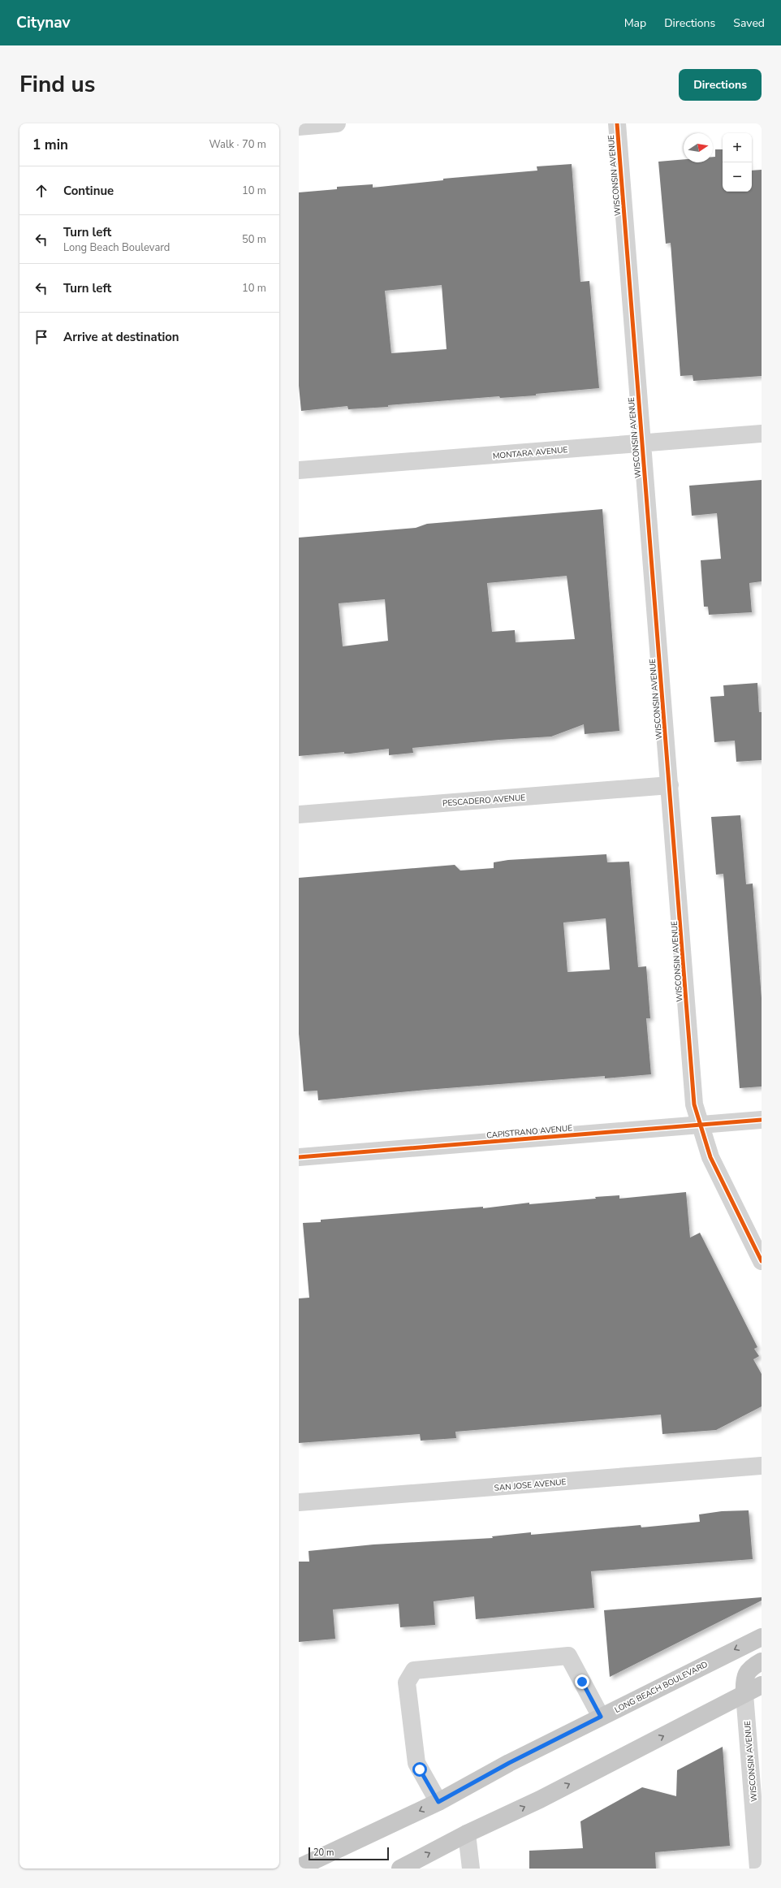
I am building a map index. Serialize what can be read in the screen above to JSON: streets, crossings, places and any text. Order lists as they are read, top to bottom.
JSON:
{
  "streets": {
    "main road": ["LONG BEACH BOULEVARD"],
    "street": [
      "WISCONSIN AVENUE",
      "MONTARA AVENUE",
      "PESCADERO AVENUE",
      "CAPISTRANO AVENUE",
      "SAN JOSE AVENUE"
    ]
  },
  "crossings": [
    ["WISCONSIN AVENUE", "MONTARA AVENUE"],
    ["WISCONSIN AVENUE", "PESCADERO AVENUE"],
    ["WISCONSIN AVENUE", "CAPISTRANO AVENUE"]
  ],
  "scale_bar": "20 m",
  "north": "right",
  "page": {
    "header": "Citynav",
    "nav": ["Map", "Directions", "Saved"],
    "title": "Find us",
    "buttons": "Directions",
    "heading": ["1 min", "Walk · 70 m"],
    "map_buttons": ["+", "−"],
    "list": [
      ["Continue", "10 m"],
      ["Turn left", "Long Beach Boulevard", "50 m"],
      ["Turn left", "10 m"],
      "Arrive at destination"
    ],
    "scale": "20 m"
  }
}
